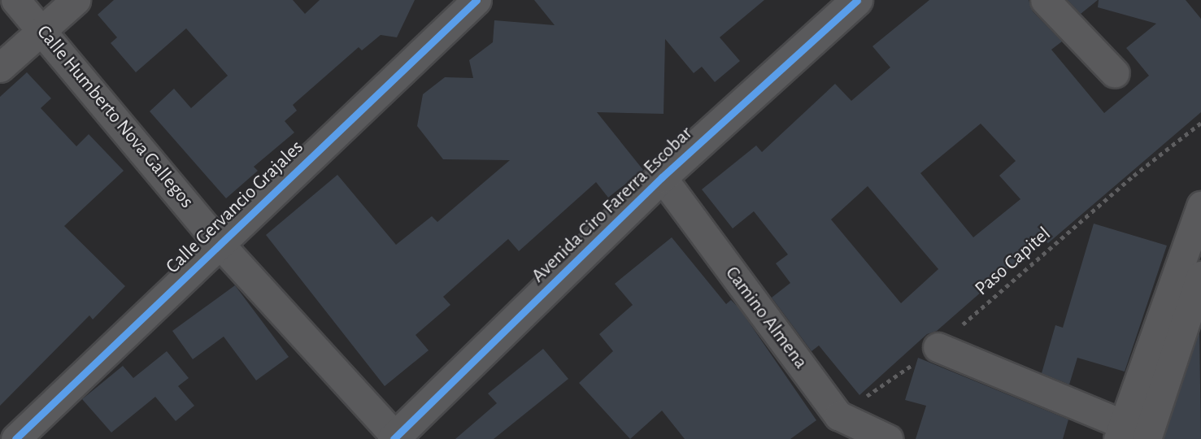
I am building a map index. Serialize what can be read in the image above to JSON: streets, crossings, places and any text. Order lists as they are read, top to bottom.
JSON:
{
  "streets": {
    "street": [
      "Calle Humberto Nova Gallegos",
      "Avenida Ciro Farerra Escobar",
      "Calle Gervancio Grajales",
      "Camino Almena"
    ],
    "path": ["Paso Capitel"]
  },
  "crossings": [
    ["Calle Humberto Nova Gallegos", "Avenida Ciro Farerra Escobar"],
    ["Calle Humberto Nova Gallegos", "Calle Gervancio Grajales"],
    ["Avenida Ciro Farerra Escobar", "Camino Almena"],
    ["Paso Capitel", "Camino Almena"]
  ]
}
